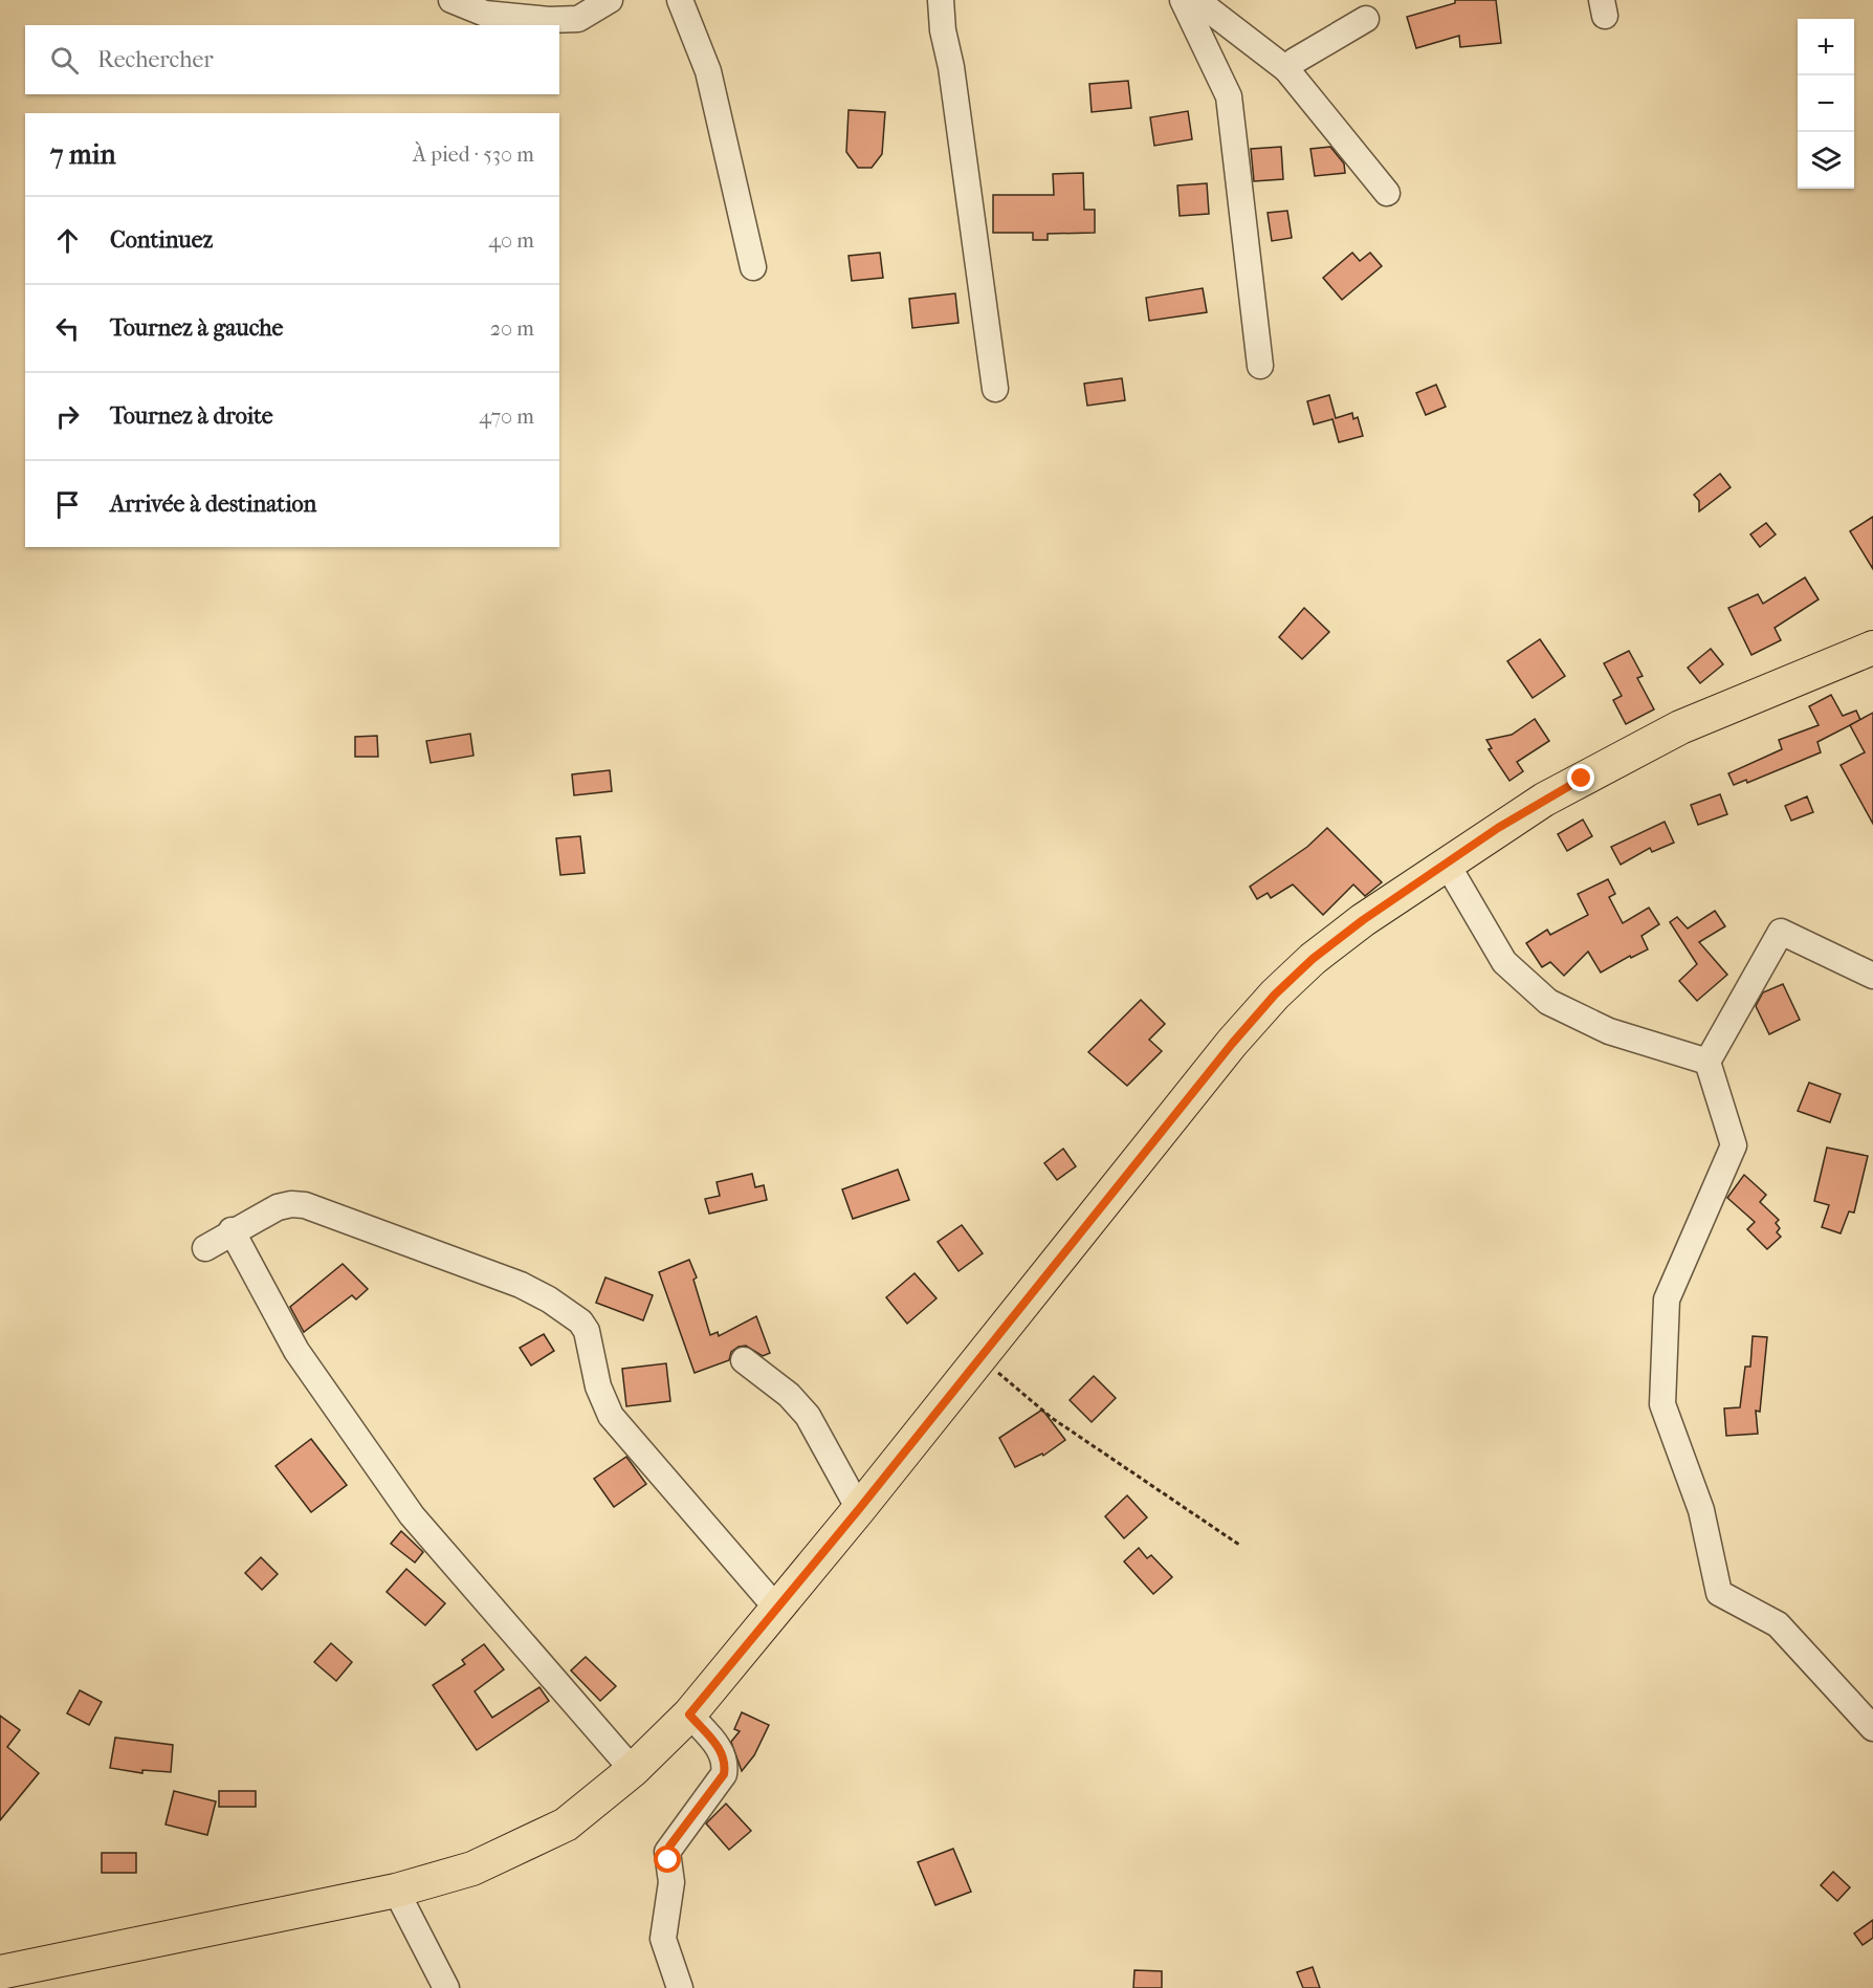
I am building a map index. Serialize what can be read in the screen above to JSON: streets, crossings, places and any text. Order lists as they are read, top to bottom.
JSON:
{
  "page": {
    "map_buttons": ["+", "−"],
    "search": "Rechercher",
    "heading": ["7 min", "À pied · 530 m"],
    "list": [
      ["Continuez", "40 m"],
      ["Tournez à gauche", "20 m"],
      ["Tournez à droite", "470 m"],
      "Arrivée à destination"
    ]
  }
}
